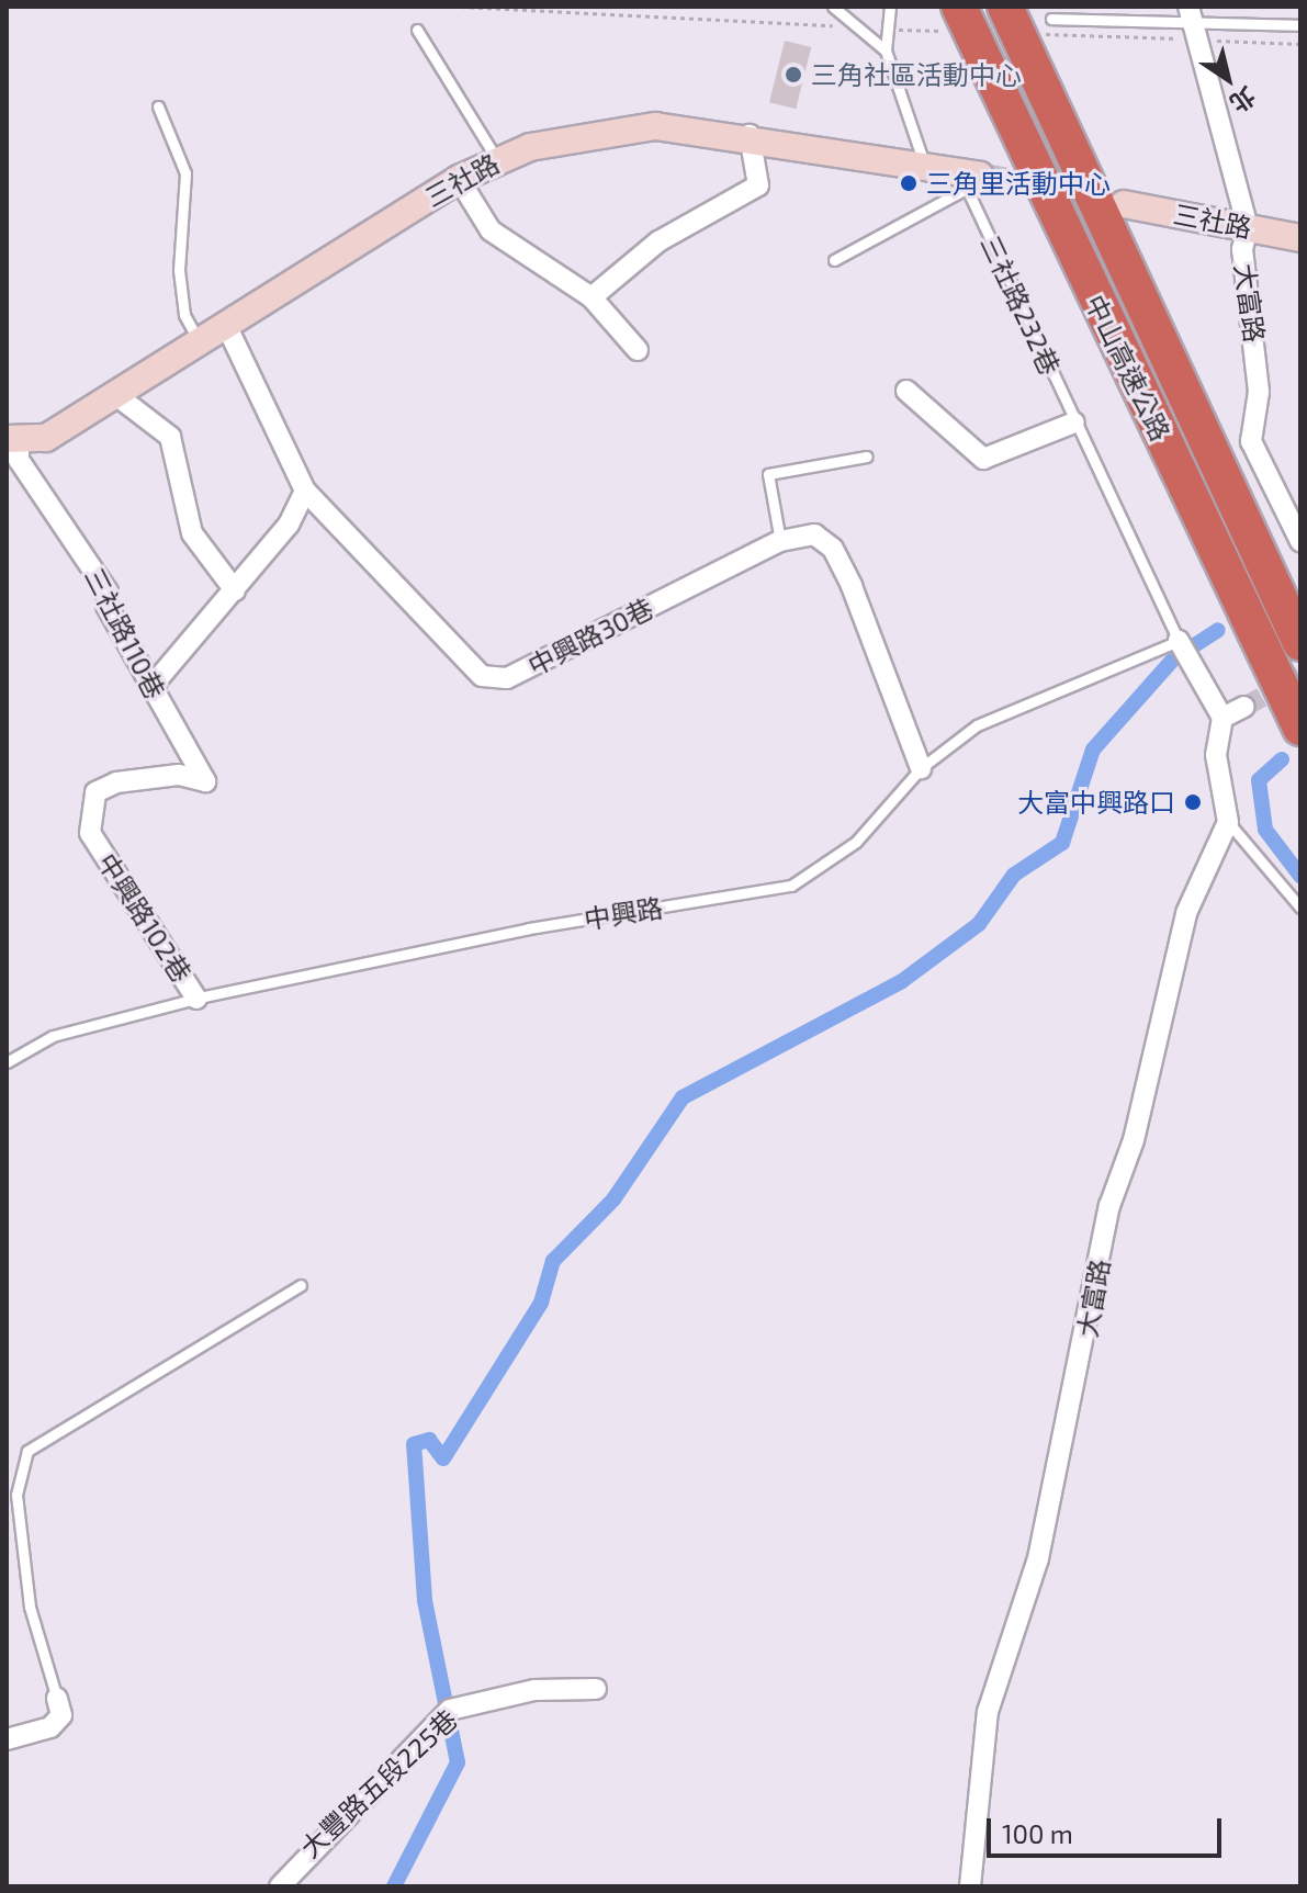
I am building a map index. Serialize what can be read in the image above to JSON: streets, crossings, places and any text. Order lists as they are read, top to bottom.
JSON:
{
  "streets": {
    "highway": ["中山高速公路"],
    "street": [
      "三社路",
      "大富路",
      "三社路110巷",
      "中興路30巷",
      "中興路102巷",
      "大豐路五段225巷"
    ],
    "lane": ["三社路232巷", "中興路"]
  },
  "crossings": [
    ["三社路", "大富路"],
    ["三社路", "三社路232巷"],
    ["三社路", "三社路110巷"],
    ["三社路", "中興路30巷"],
    ["三社路232巷", "中興路"],
    ["三社路110巷", "中興路102巷"],
    ["中興路30巷", "中興路"],
    ["中興路", "中興路102巷"]
  ],
  "places": ["三角社區活動中心", "三角里活動中心", "大富中興路口"],
  "scale_bar": "100 m",
  "north": "bottom right"
}
